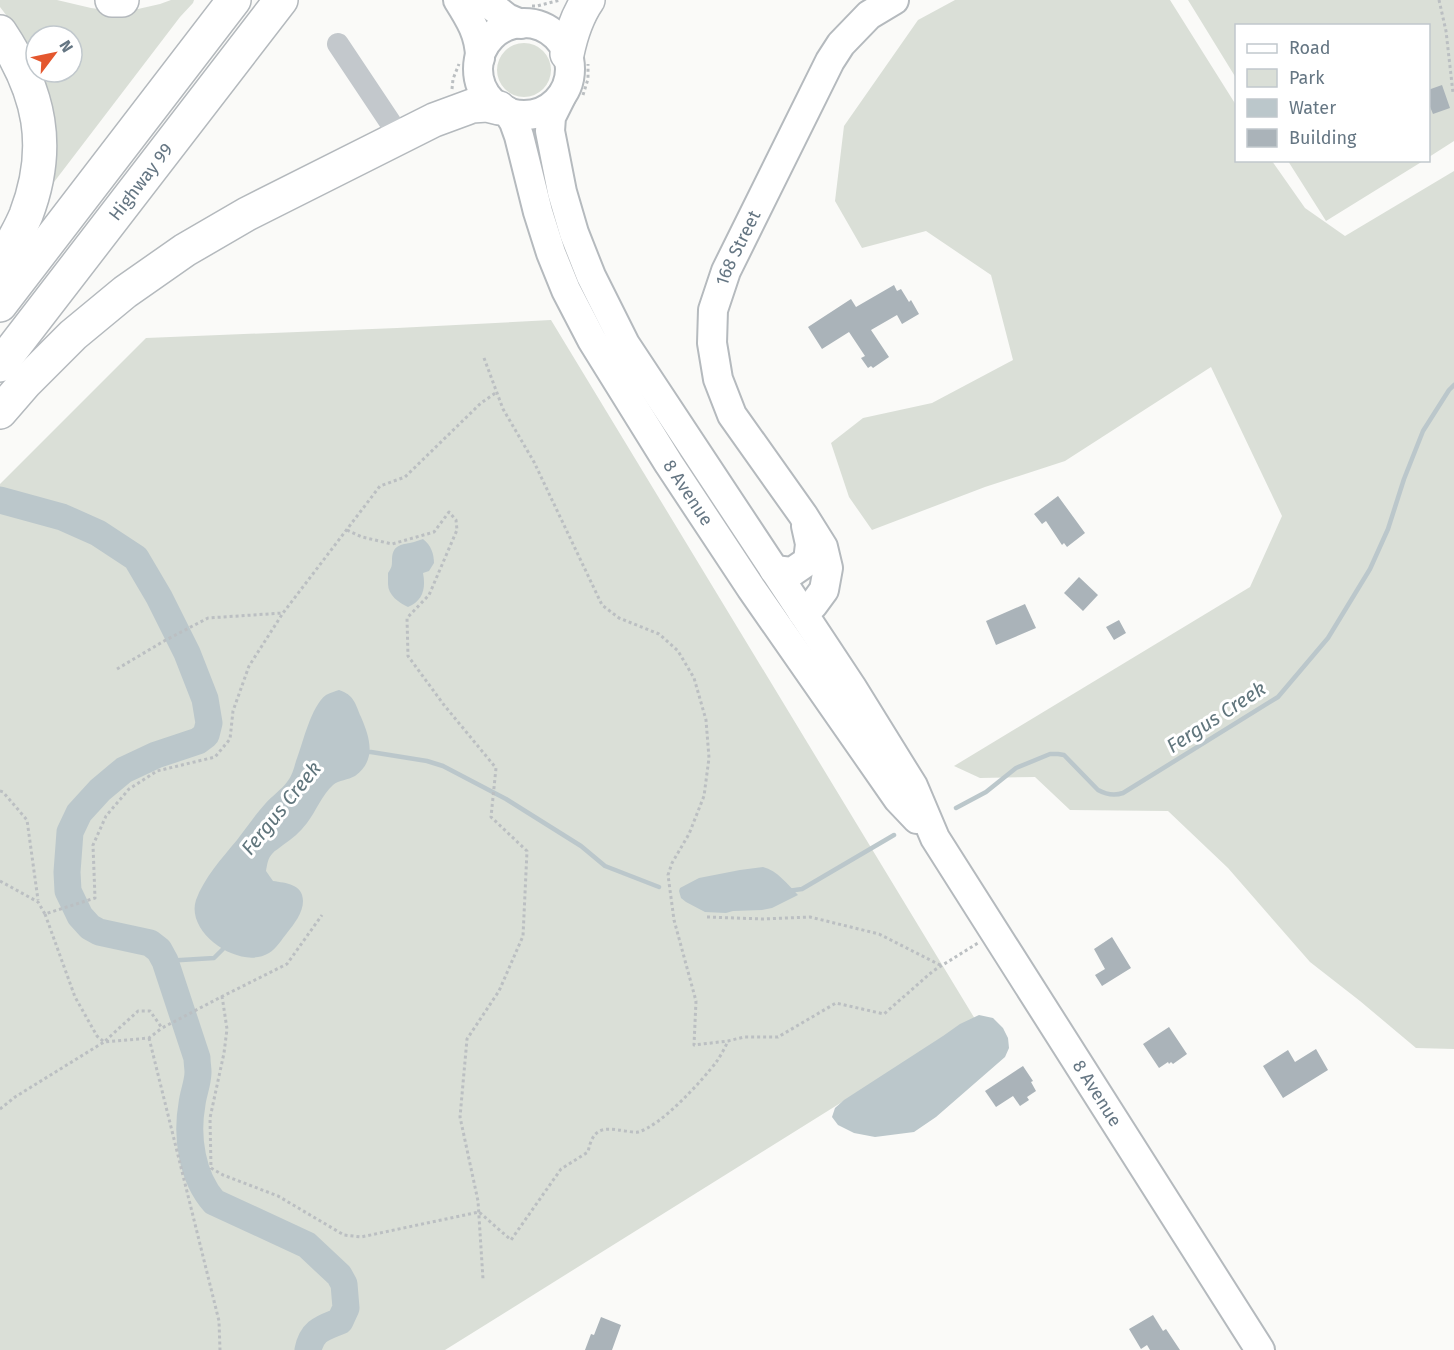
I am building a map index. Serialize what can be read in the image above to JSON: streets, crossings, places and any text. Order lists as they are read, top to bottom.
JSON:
{
  "streets": {
    "highway": ["Highway 99"],
    "main road": ["168 Street", "8 Avenue"]
  },
  "crossings": [
    ["168 Street", "8 Avenue"]
  ],
  "water": ["Fergus Creek"],
  "legend": [
    "Road",
    "Park",
    "Water",
    "Building"
  ],
  "north": "top right"
}
